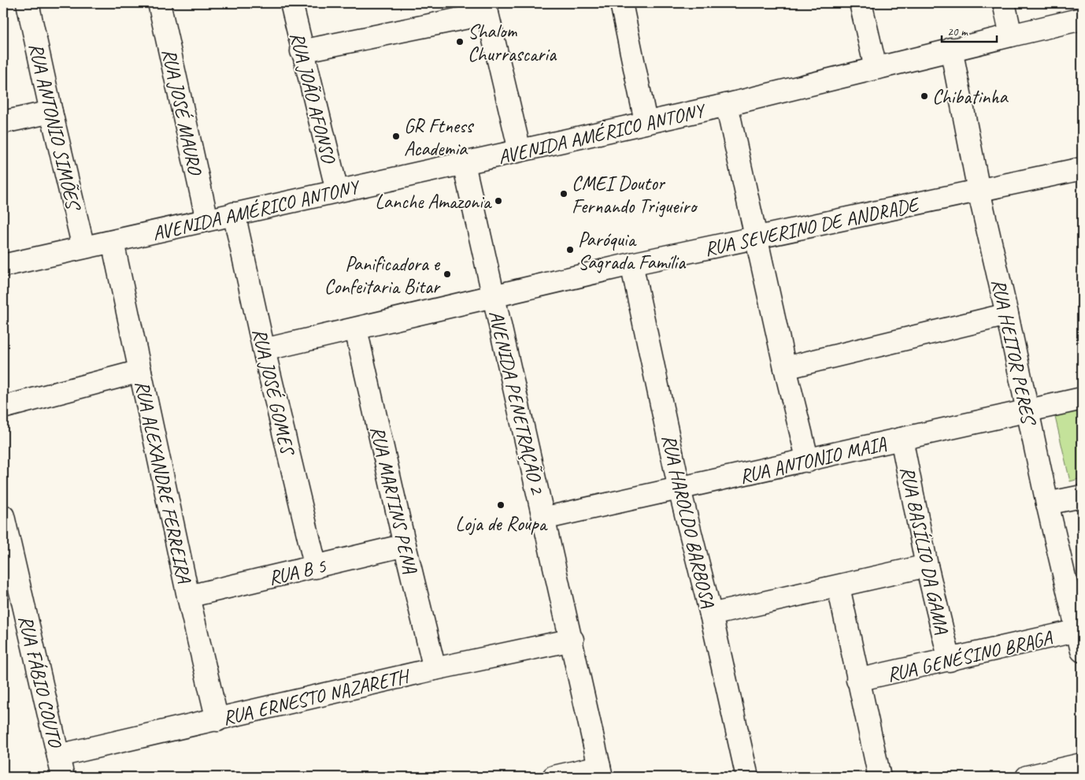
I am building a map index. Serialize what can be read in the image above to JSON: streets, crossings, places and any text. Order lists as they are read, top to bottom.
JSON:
{
  "streets": {
    "street": [
      "RUA JOÃO AFONSO",
      "RUA JOSÉ MAURO",
      "RUA ANTONIO SIMÕES",
      "AVENIDA AMÉRICO ANTONY",
      "RUA SEVERINO DE ANDRADE",
      "RUA HEITOR PERES",
      "RUA JOSÉ GOMES",
      "AVENIDA PENETRAÇÃO 2",
      "RUA ANTONIO MAIA",
      "RUA ALEXANDRE FERREIRA",
      "RUA MARTINS PENA",
      "RUA HAROLDO BARBOSA",
      "RUA BASÍLIO DA GAMA",
      "RUA B 5",
      "RUA GENÉSINO BRAGA",
      "RUA FÁBIO COUTO",
      "RUA ERNESTO NAZARETH"
    ]
  },
  "crossings": [
    ["RUA JOÃO AFONSO", "AVENIDA AMÉRICO ANTONY"],
    ["RUA JOSÉ MAURO", "AVENIDA AMÉRICO ANTONY"],
    ["RUA ANTONIO SIMÕES", "AVENIDA AMÉRICO ANTONY"],
    ["AVENIDA AMÉRICO ANTONY", "RUA HEITOR PERES"],
    ["AVENIDA AMÉRICO ANTONY", "RUA JOSÉ GOMES"],
    ["AVENIDA AMÉRICO ANTONY", "AVENIDA PENETRAÇÃO 2"],
    ["AVENIDA AMÉRICO ANTONY", "RUA ALEXANDRE FERREIRA"],
    ["RUA SEVERINO DE ANDRADE", "RUA HEITOR PERES"],
    ["RUA SEVERINO DE ANDRADE", "RUA JOSÉ GOMES"],
    ["RUA SEVERINO DE ANDRADE", "AVENIDA PENETRAÇÃO 2"],
    ["RUA SEVERINO DE ANDRADE", "RUA MARTINS PENA"],
    ["RUA SEVERINO DE ANDRADE", "RUA HAROLDO BARBOSA"],
    ["RUA HEITOR PERES", "RUA ANTONIO MAIA"],
    ["RUA HEITOR PERES", "RUA GENÉSINO BRAGA"],
    ["RUA JOSÉ GOMES", "RUA B 5"],
    ["AVENIDA PENETRAÇÃO 2", "RUA ANTONIO MAIA"],
    ["AVENIDA PENETRAÇÃO 2", "RUA ERNESTO NAZARETH"],
    ["RUA ANTONIO MAIA", "RUA HAROLDO BARBOSA"],
    ["RUA ANTONIO MAIA", "RUA BASÍLIO DA GAMA"],
    ["RUA ALEXANDRE FERREIRA", "RUA B 5"],
    ["RUA ALEXANDRE FERREIRA", "RUA ERNESTO NAZARETH"],
    ["RUA MARTINS PENA", "RUA B 5"],
    ["RUA MARTINS PENA", "RUA ERNESTO NAZARETH"],
    ["RUA BASÍLIO DA GAMA", "RUA GENÉSINO BRAGA"],
    ["RUA FÁBIO COUTO", "RUA ERNESTO NAZARETH"]
  ],
  "places": [
    "Shalom Churrascaria",
    "Chibatinha",
    "GR Ftness Academia",
    "CMEI Doutor Fernando Trigueiro",
    "Lanche Amazonia",
    "Paróquia Sagrada Família",
    "Panificadora e Confeitaria Bitar",
    "Loja de Roupa"
  ],
  "scale_bar": "20 m"
}
